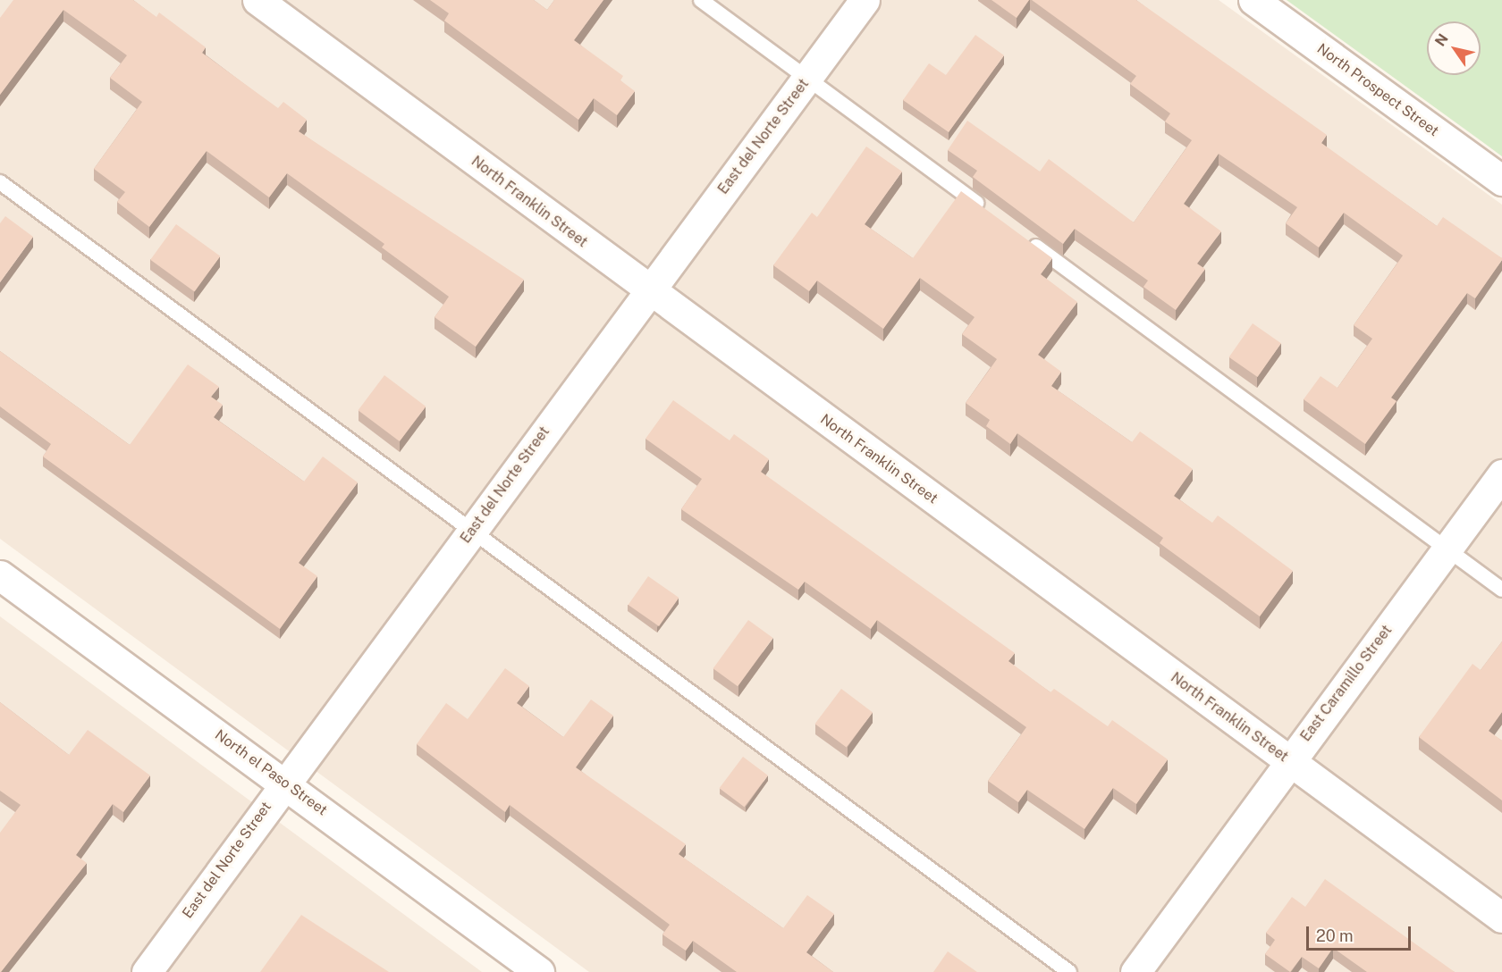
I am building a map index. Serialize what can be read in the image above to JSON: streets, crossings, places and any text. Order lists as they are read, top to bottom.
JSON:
{
  "streets": {
    "street": [
      "North Prospect Street",
      "East del Norte Street",
      "North Franklin Street",
      "East Caramillo Street",
      "North el Paso Street"
    ]
  },
  "crossings": [
    ["East del Norte Street", "North Franklin Street"],
    ["East del Norte Street", "North el Paso Street"],
    ["North Franklin Street", "East Caramillo Street"]
  ],
  "scale_bar": "20 m",
  "north": "top left"
}
